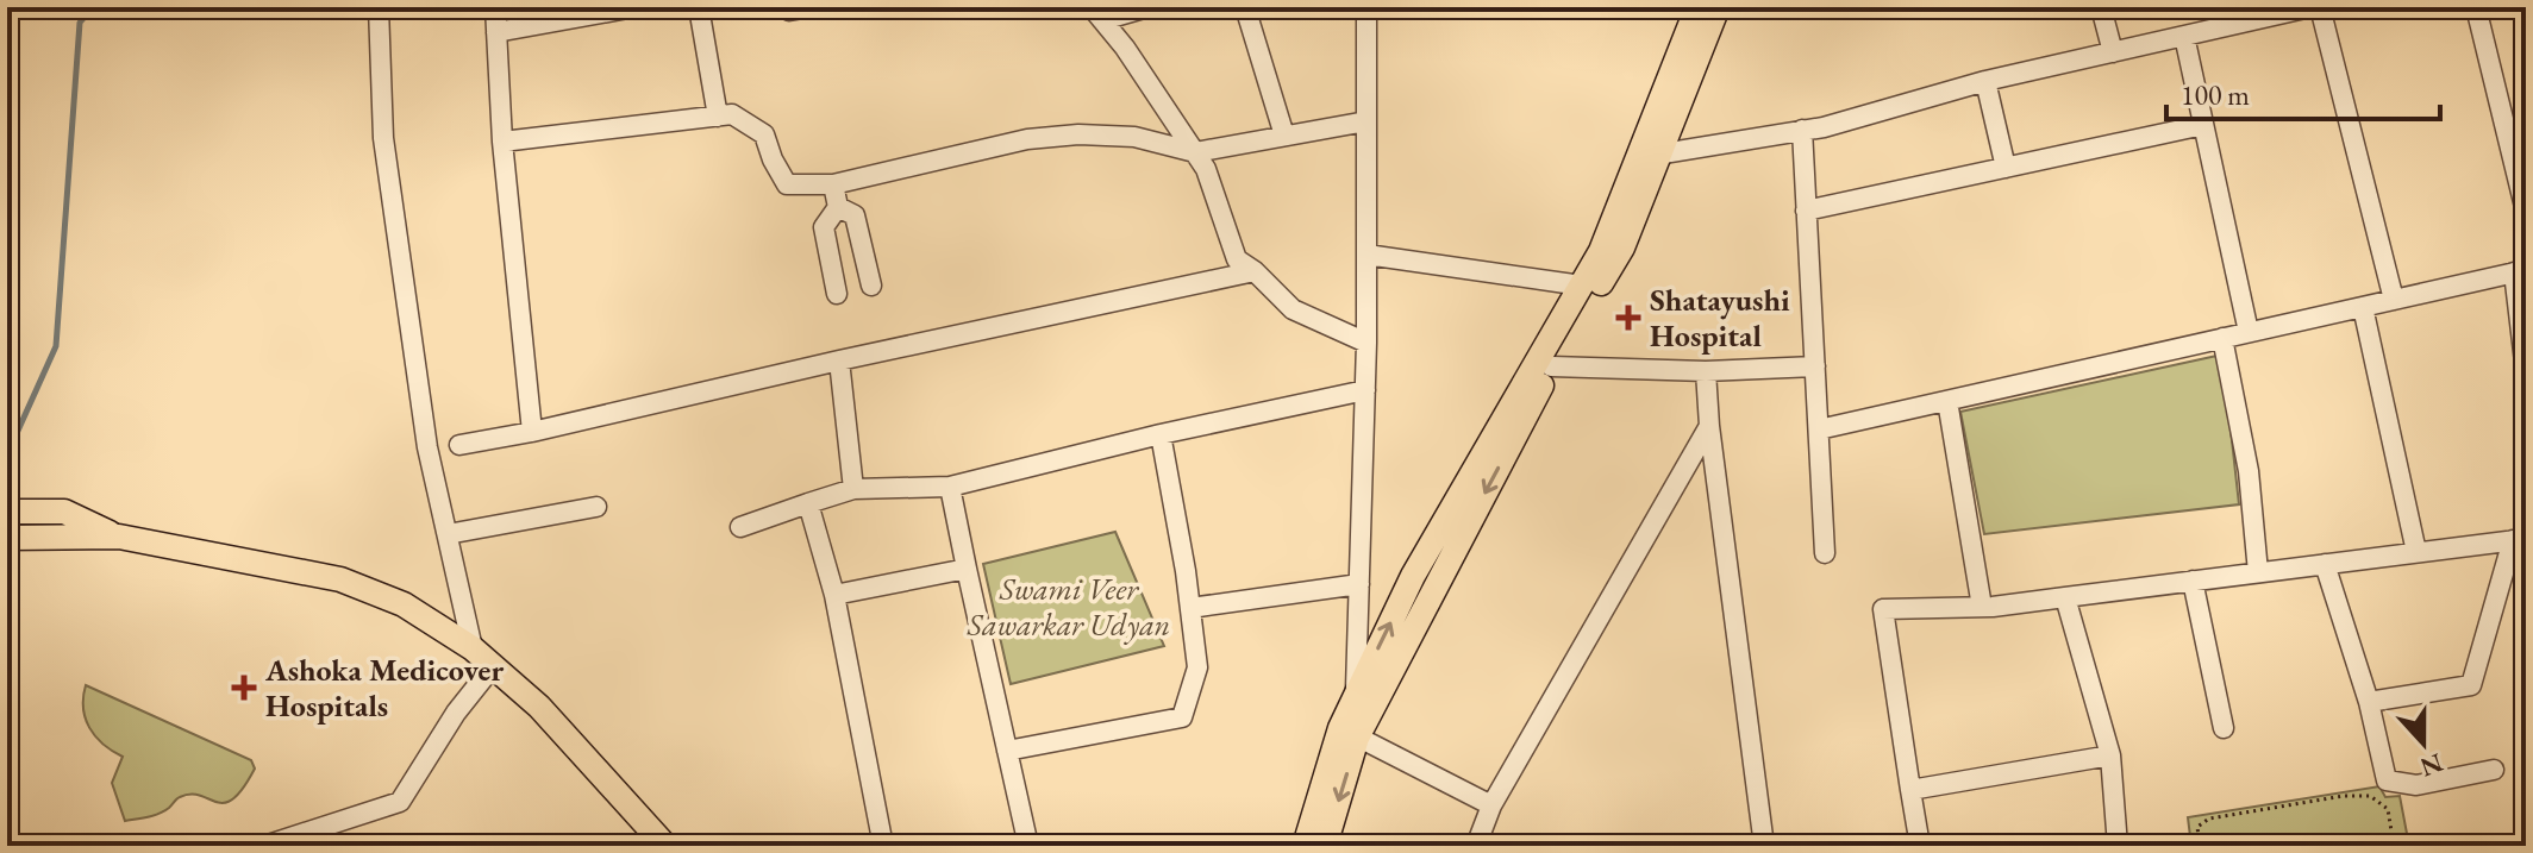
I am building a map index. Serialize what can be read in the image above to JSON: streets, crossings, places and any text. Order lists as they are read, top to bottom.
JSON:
{
  "parks": ["Swami Veer Sawarkar Udyan"],
  "places": {
    "health": ["Shatayushi Hospital", "Ashoka Medicover Hospitals"]
  },
  "scale_bar": "100 m",
  "north": "bottom"
}
